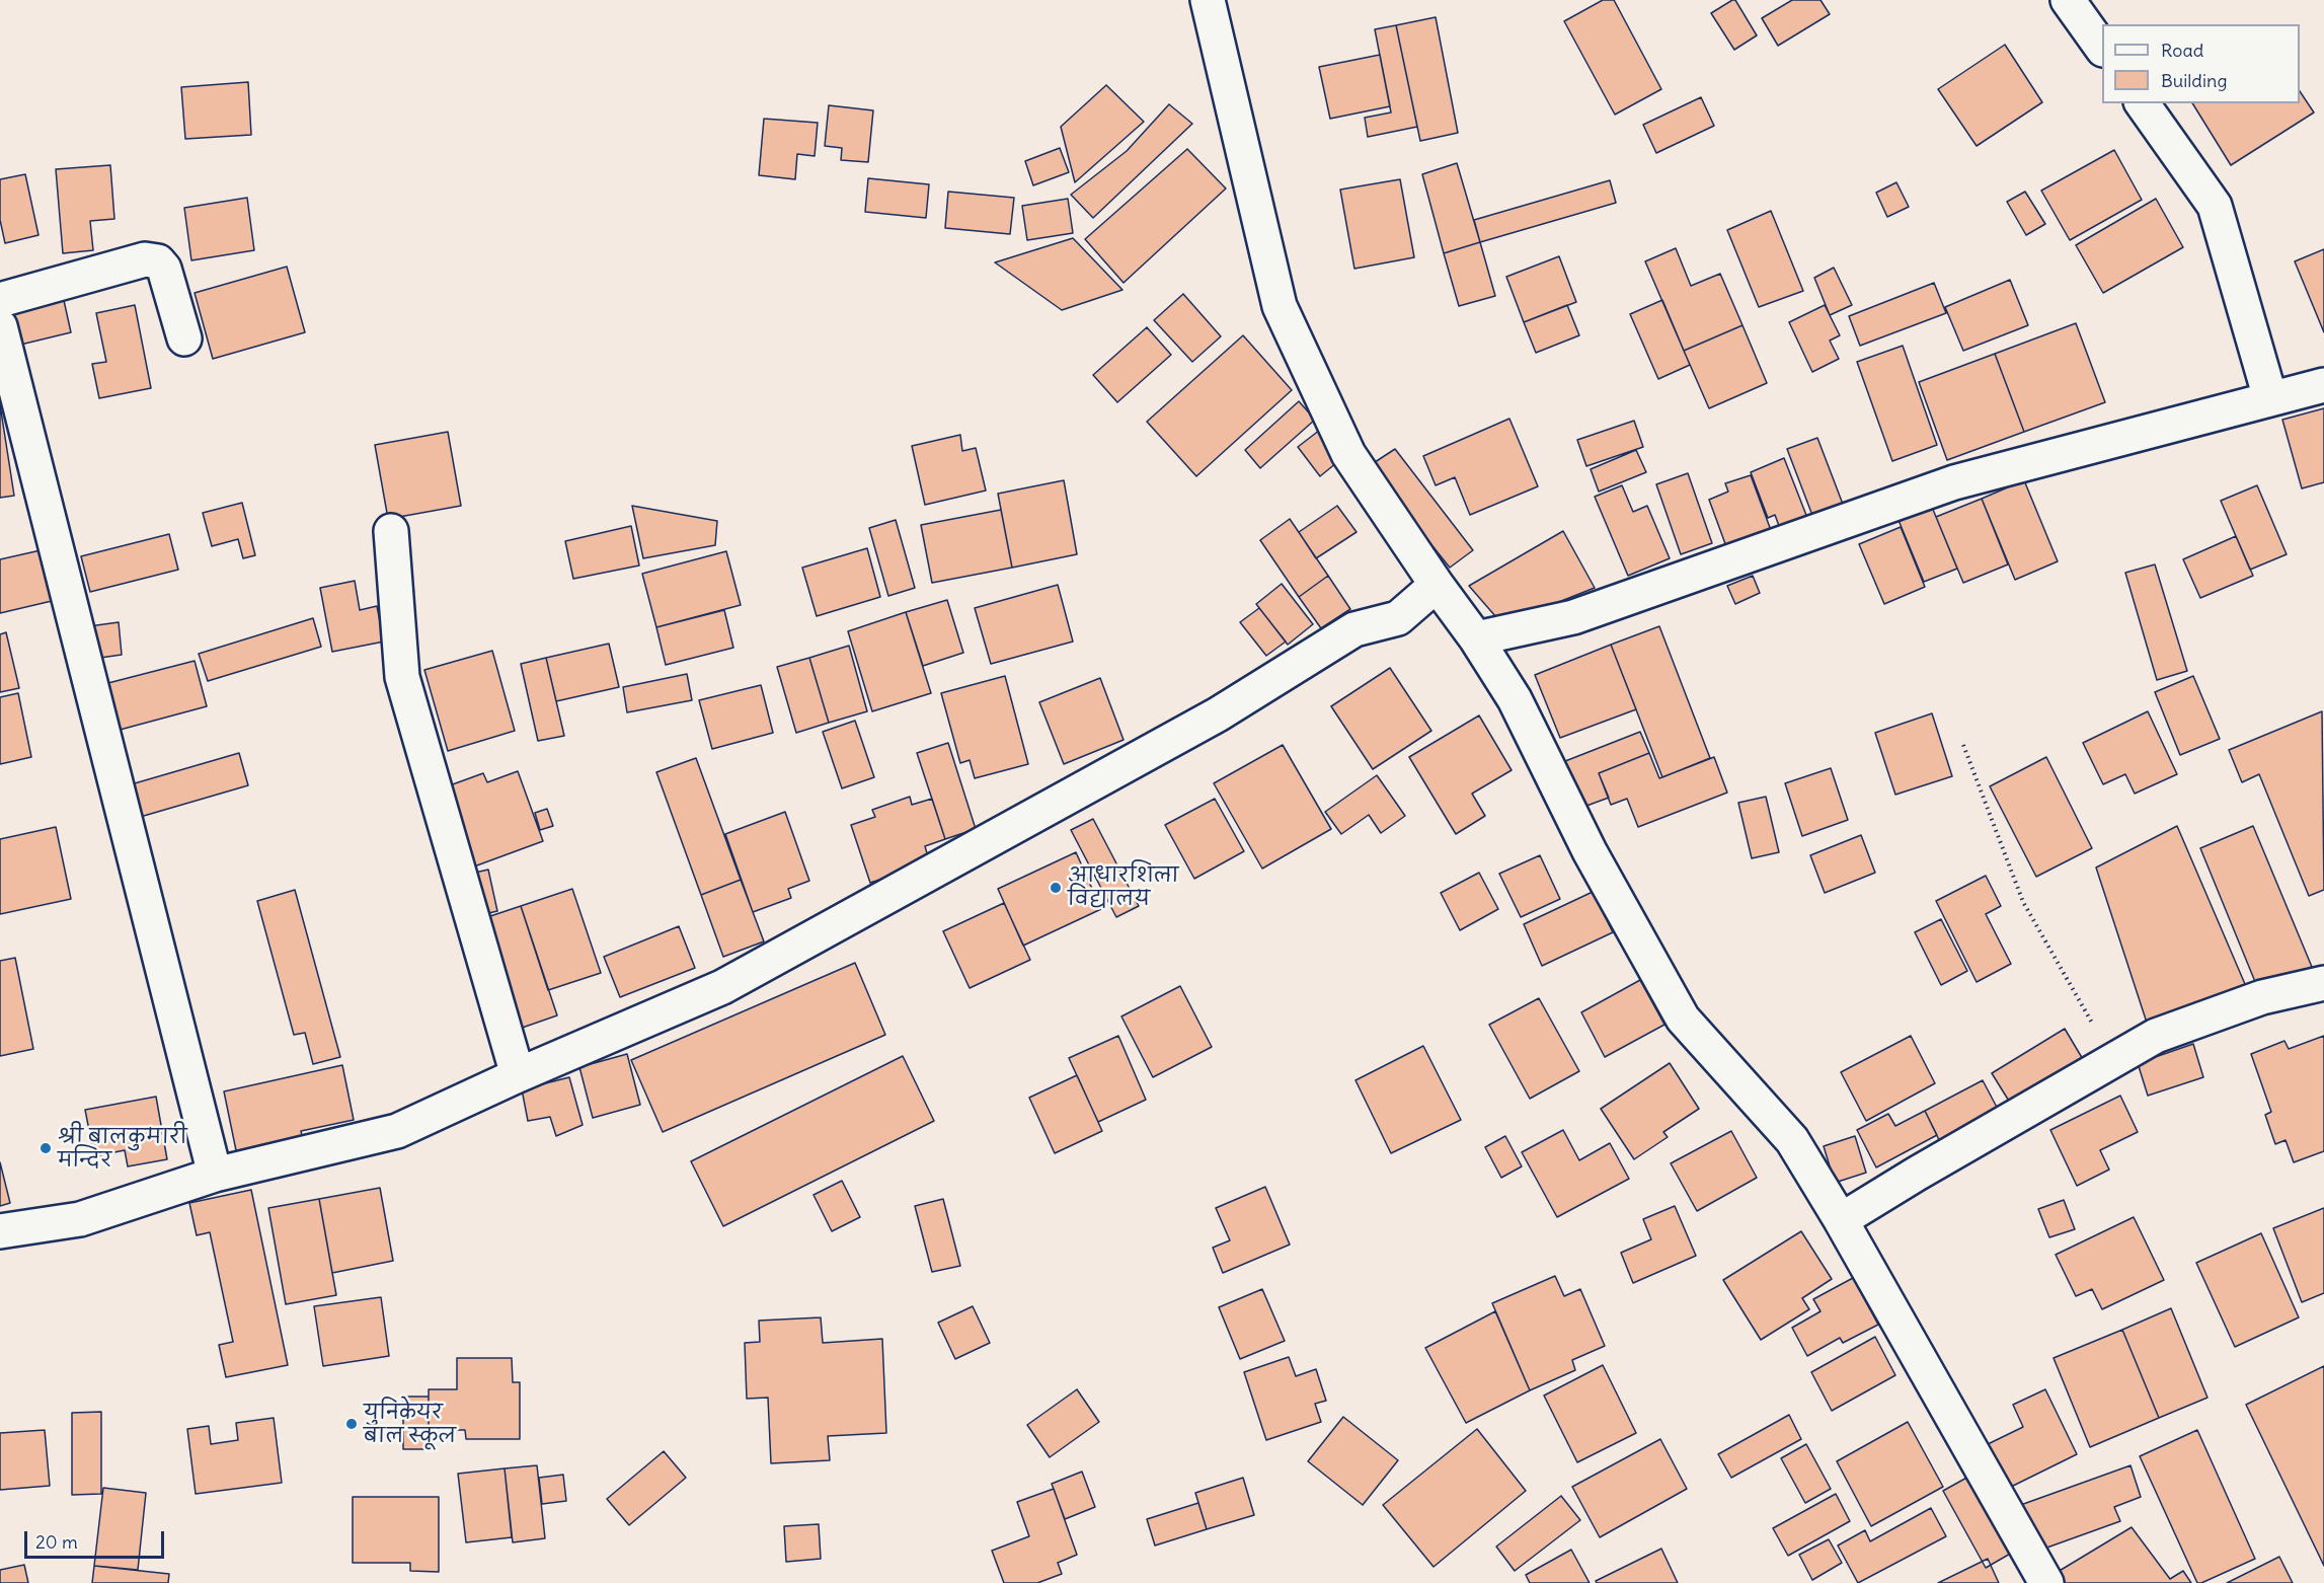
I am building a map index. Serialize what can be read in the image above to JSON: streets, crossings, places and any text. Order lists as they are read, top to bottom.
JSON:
{
  "places": ["आधारशिला विद्यालय", "श्री बालकुमारी मन्दिर", "युनिकेयर बाल स्कूल"],
  "legend": ["Road", "Building"],
  "scale_bar": "20 m"
}
